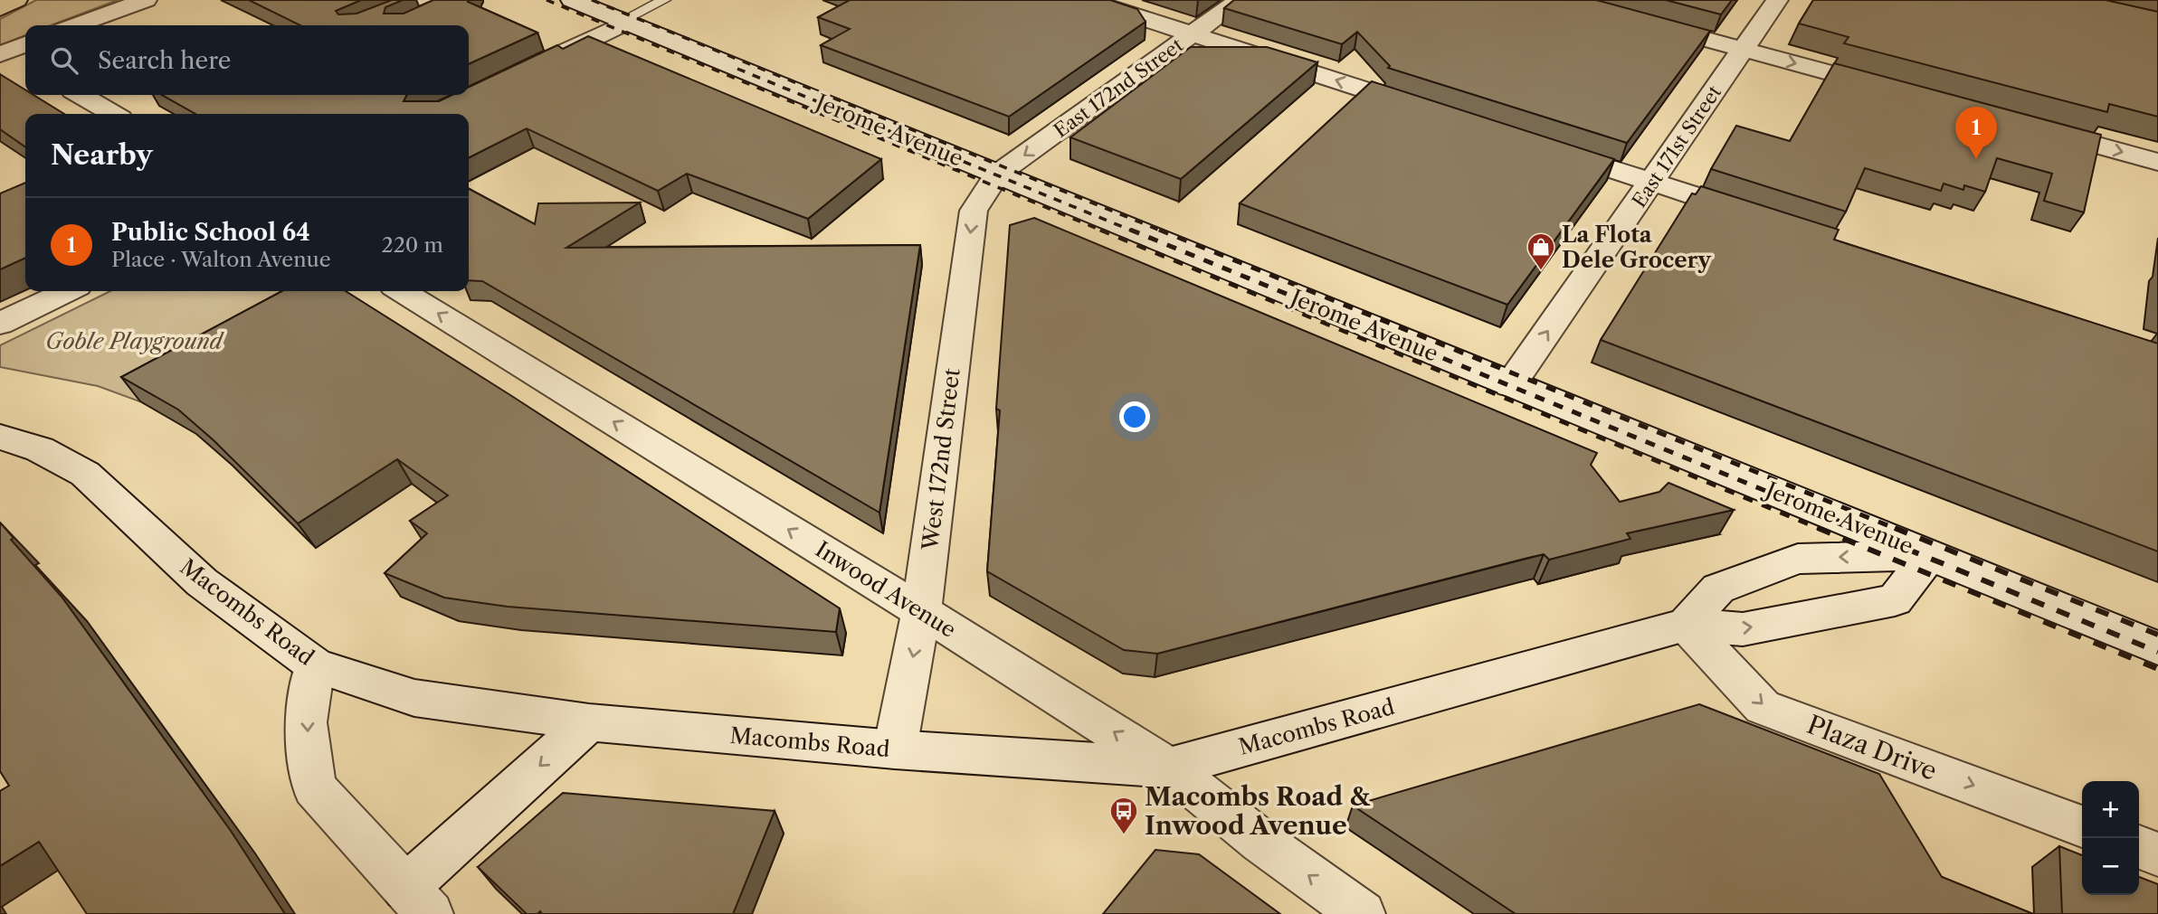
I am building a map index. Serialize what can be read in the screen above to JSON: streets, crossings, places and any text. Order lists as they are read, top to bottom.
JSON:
{
  "streets": {
    "street": [
      "East 172nd Street",
      "Jerome Avenue",
      "East 171st Street",
      "West 172nd Street",
      "Inwood Avenue",
      "Macombs Road",
      "Plaza Drive"
    ]
  },
  "crossings": [
    ["East 172nd Street", "Jerome Avenue"],
    ["East 172nd Street", "West 172nd Street"],
    ["Jerome Avenue", "East 171st Street"],
    ["Jerome Avenue", "West 172nd Street"],
    ["Jerome Avenue", "Macombs Road"],
    ["West 172nd Street", "Inwood Avenue"],
    ["West 172nd Street", "Macombs Road"],
    ["Inwood Avenue", "Macombs Road"],
    ["Macombs Road", "Plaza Drive"]
  ],
  "one_way": [
    "East 172nd Street",
    "East 171st Street",
    "West 172nd Street",
    "Inwood Avenue",
    "Plaza Drive"
  ],
  "parks": ["Goble Playground"],
  "places": {
    "shop": ["La Flota Dele Grocery"],
    "bus stop": ["Macombs Road & Inwood Avenue"]
  },
  "page": {
    "search": "Search here",
    "pins": "1",
    "heading": "Nearby",
    "list": [
      {
        "mark": "1",
        "name": "Public School 64",
        "note": "Place · Walton Avenue",
        "value": "220 m"
      }
    ],
    "map_buttons": ["+", "−"]
  }
}
